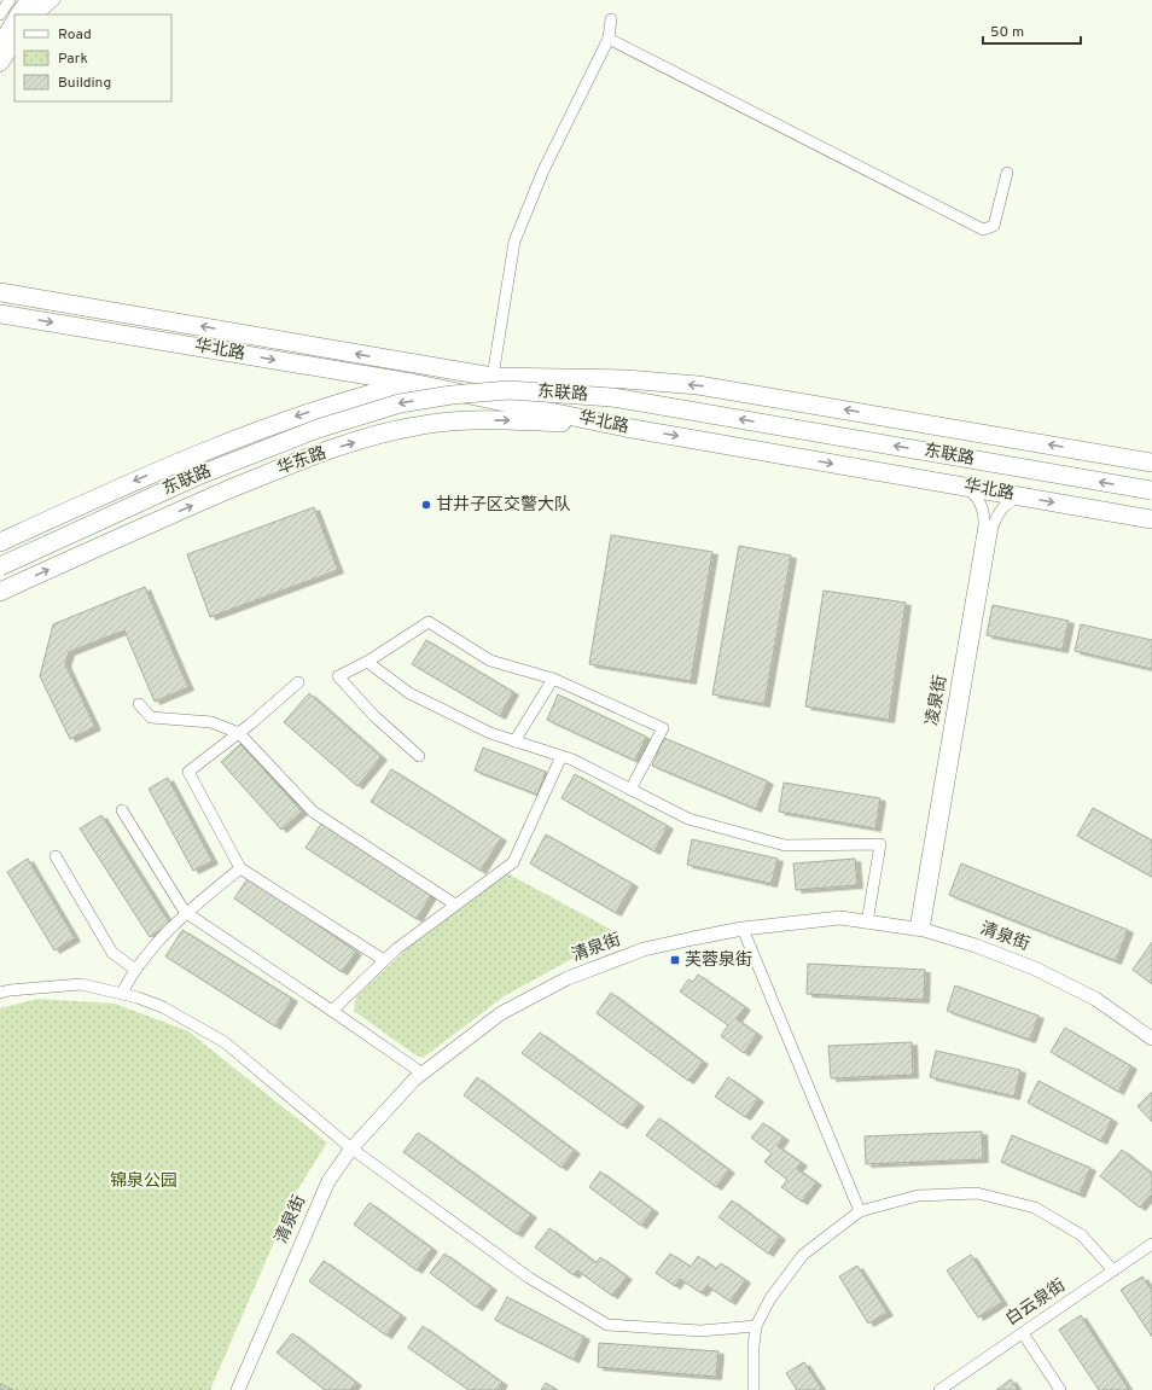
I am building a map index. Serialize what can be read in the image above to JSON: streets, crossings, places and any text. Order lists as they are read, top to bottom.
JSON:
{
  "streets": {
    "highway": ["华北路", "东联路", "华东路"],
    "street": ["凌泉街", "清泉街", "白云泉街"]
  },
  "crossings": [
    ["华北路", "华东路"],
    ["华北路", "凌泉街"],
    ["凌泉街", "清泉街"]
  ],
  "parks": ["锦泉公园"],
  "places": {
    "other": ["甘井子区交警大队"],
    "transit": ["芙蓉泉街"]
  },
  "legend": ["Road", "Park", "Building"],
  "scale_bar": "50 m"
}
